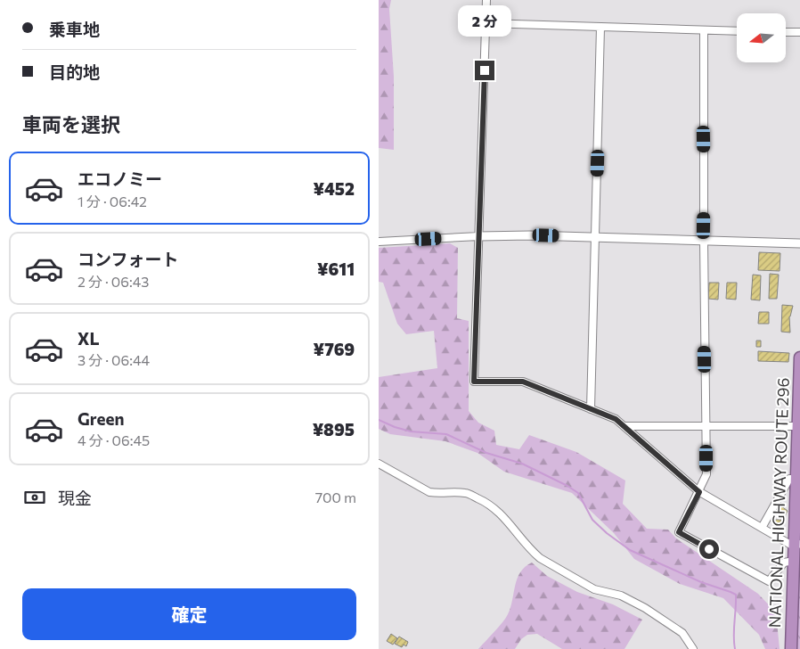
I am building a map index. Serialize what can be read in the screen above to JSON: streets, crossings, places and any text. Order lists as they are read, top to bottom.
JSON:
{
  "streets": {
    "highway": ["NATIONAL HIGHWAY ROUTE 296"]
  },
  "north": "left",
  "page": {
    "banner": ["乗車地", "目的地"],
    "bubble": "2 分",
    "heading": "車両を選択",
    "list": [
      {
        "name": "エコノミー",
        "note": "1 分 · 06:42",
        "value": "¥452"
      },
      {
        "name": "コンフォート",
        "note": "2 分 · 06:43",
        "value": "¥611"
      },
      {
        "name": "XL",
        "note": "3 分 · 06:44",
        "value": "¥769"
      },
      {
        "name": "Green",
        "note": "4 分 · 06:45",
        "value": "¥895"
      }
    ],
    "pay": ["現金", "700 m"],
    "buttons": "確定"
  }
}
